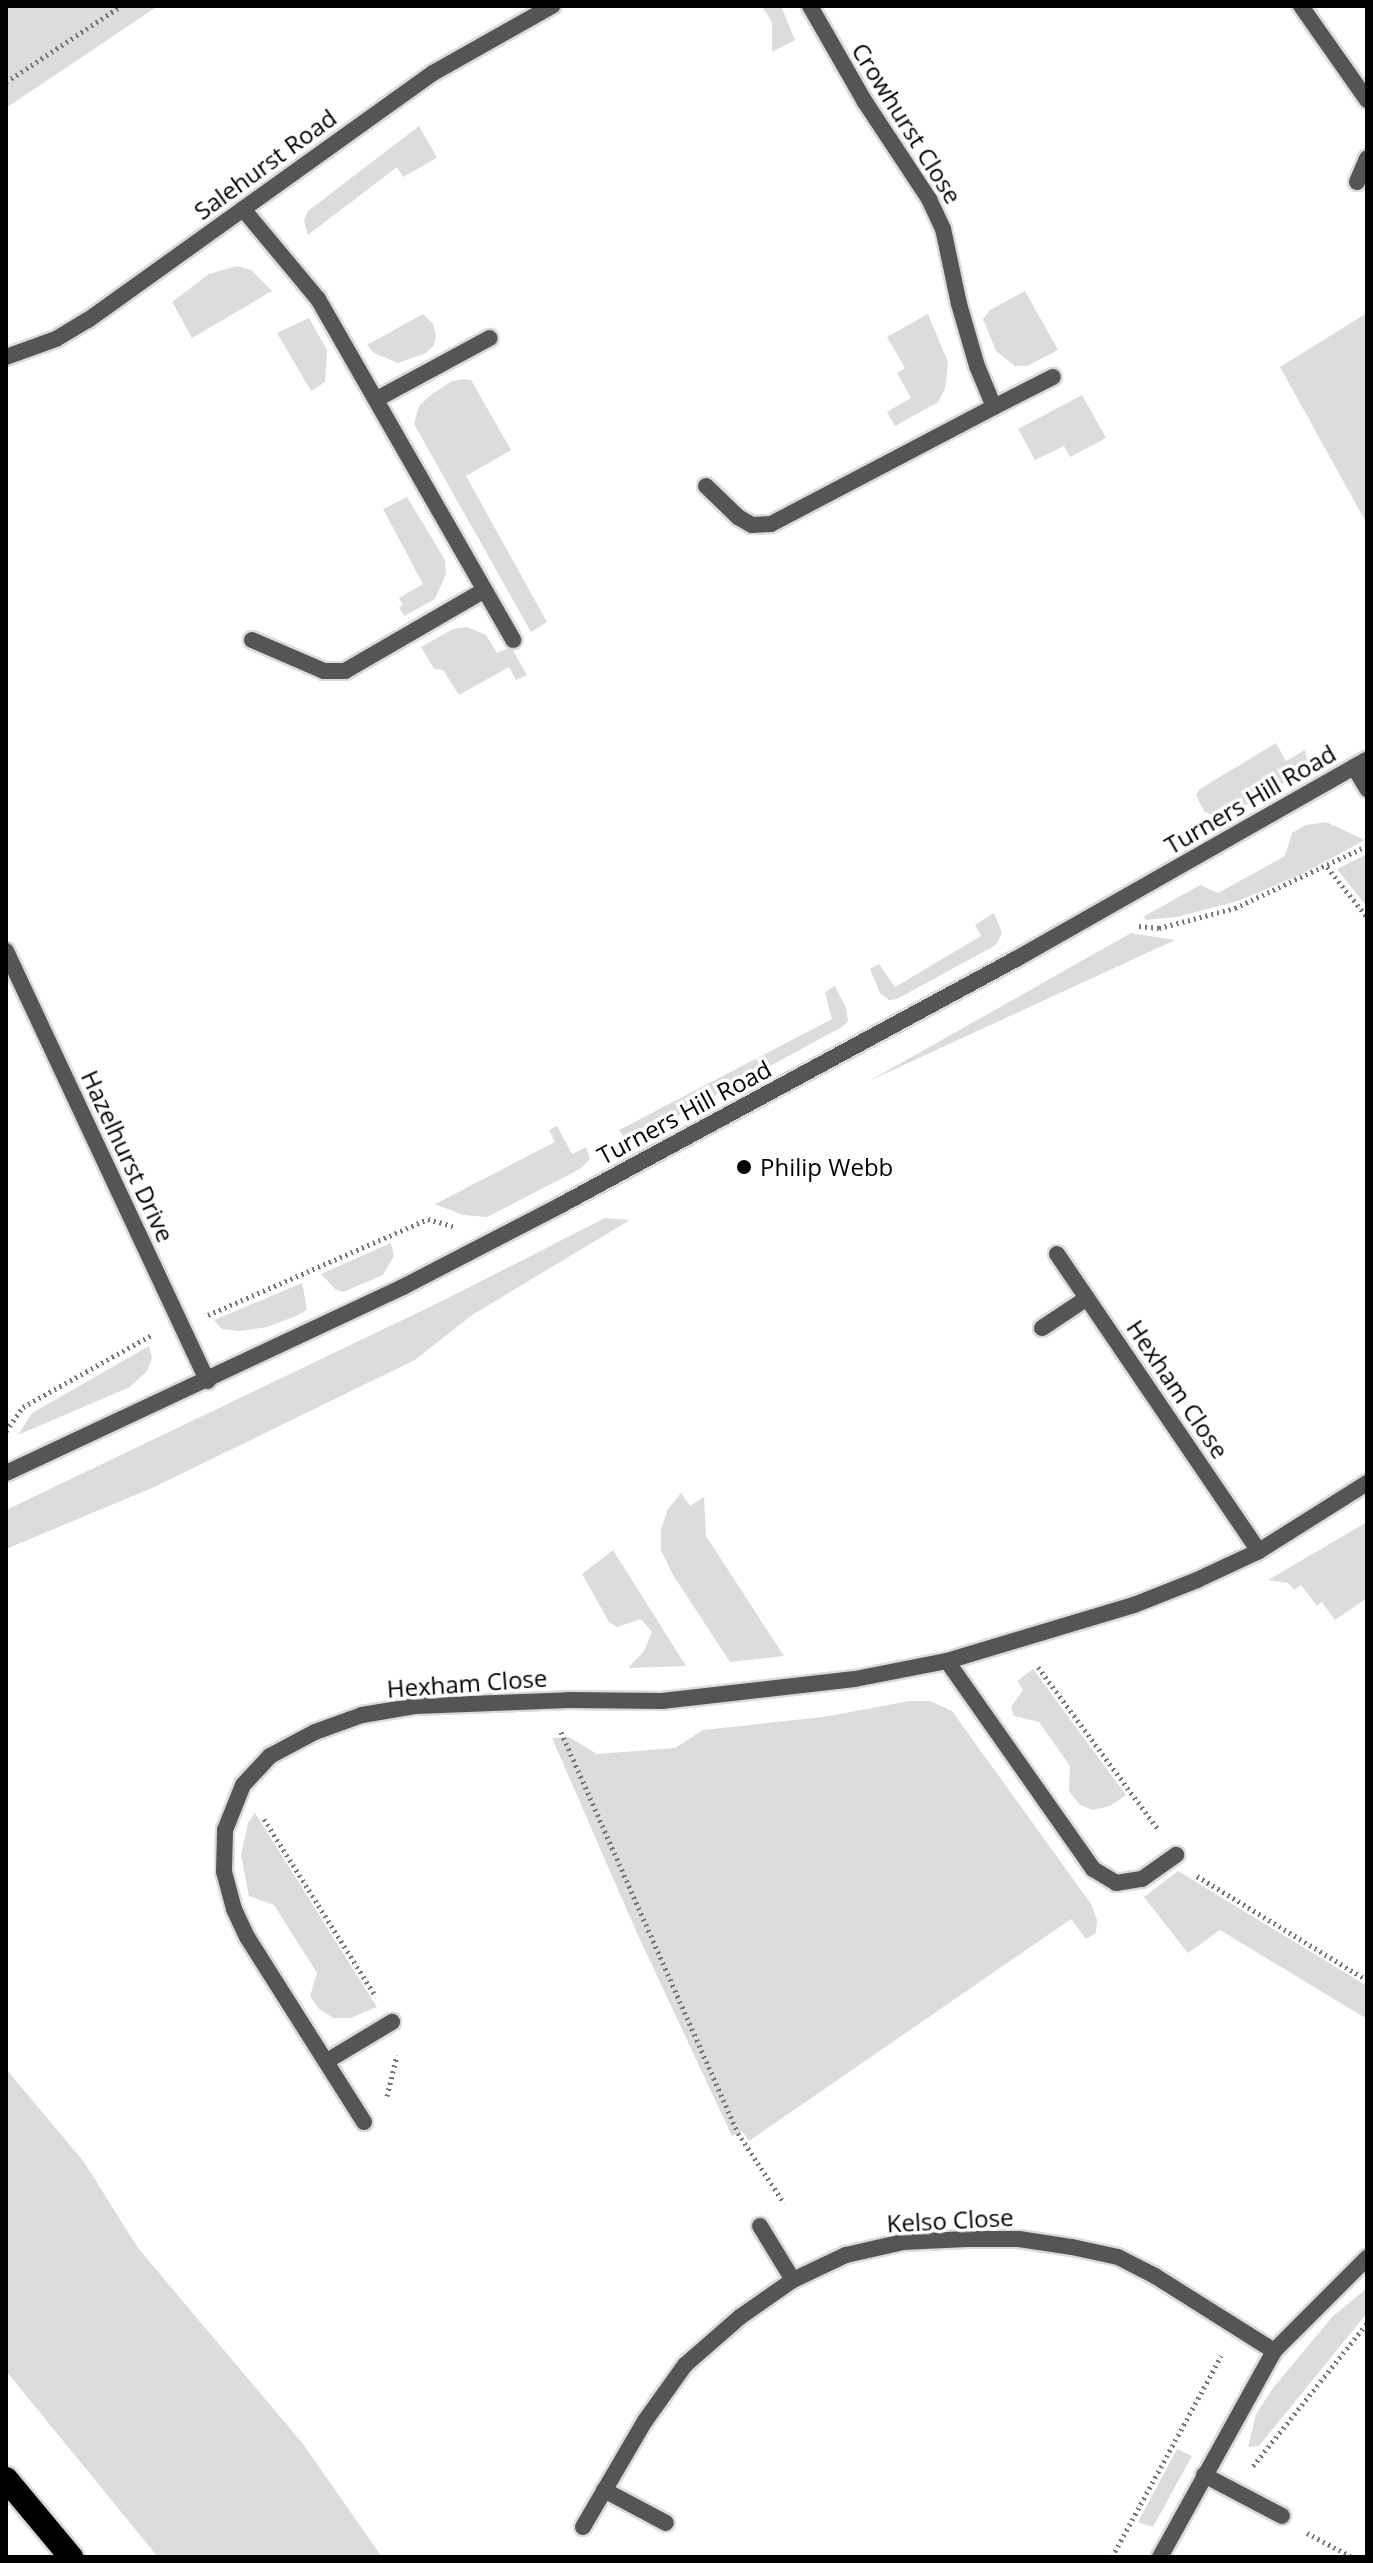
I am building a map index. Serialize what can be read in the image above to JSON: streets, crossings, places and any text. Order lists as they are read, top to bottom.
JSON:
{
  "streets": {
    "street": [
      "Crowhurst Close",
      "Salehurst Road",
      "Turners Hill Road",
      "Hazelhurst Drive",
      "Hexham Close",
      "Kelso Close"
    ]
  },
  "crossings": [
    ["Turners Hill Road", "Hazelhurst Drive"]
  ],
  "places": ["Philip Webb"]
}
